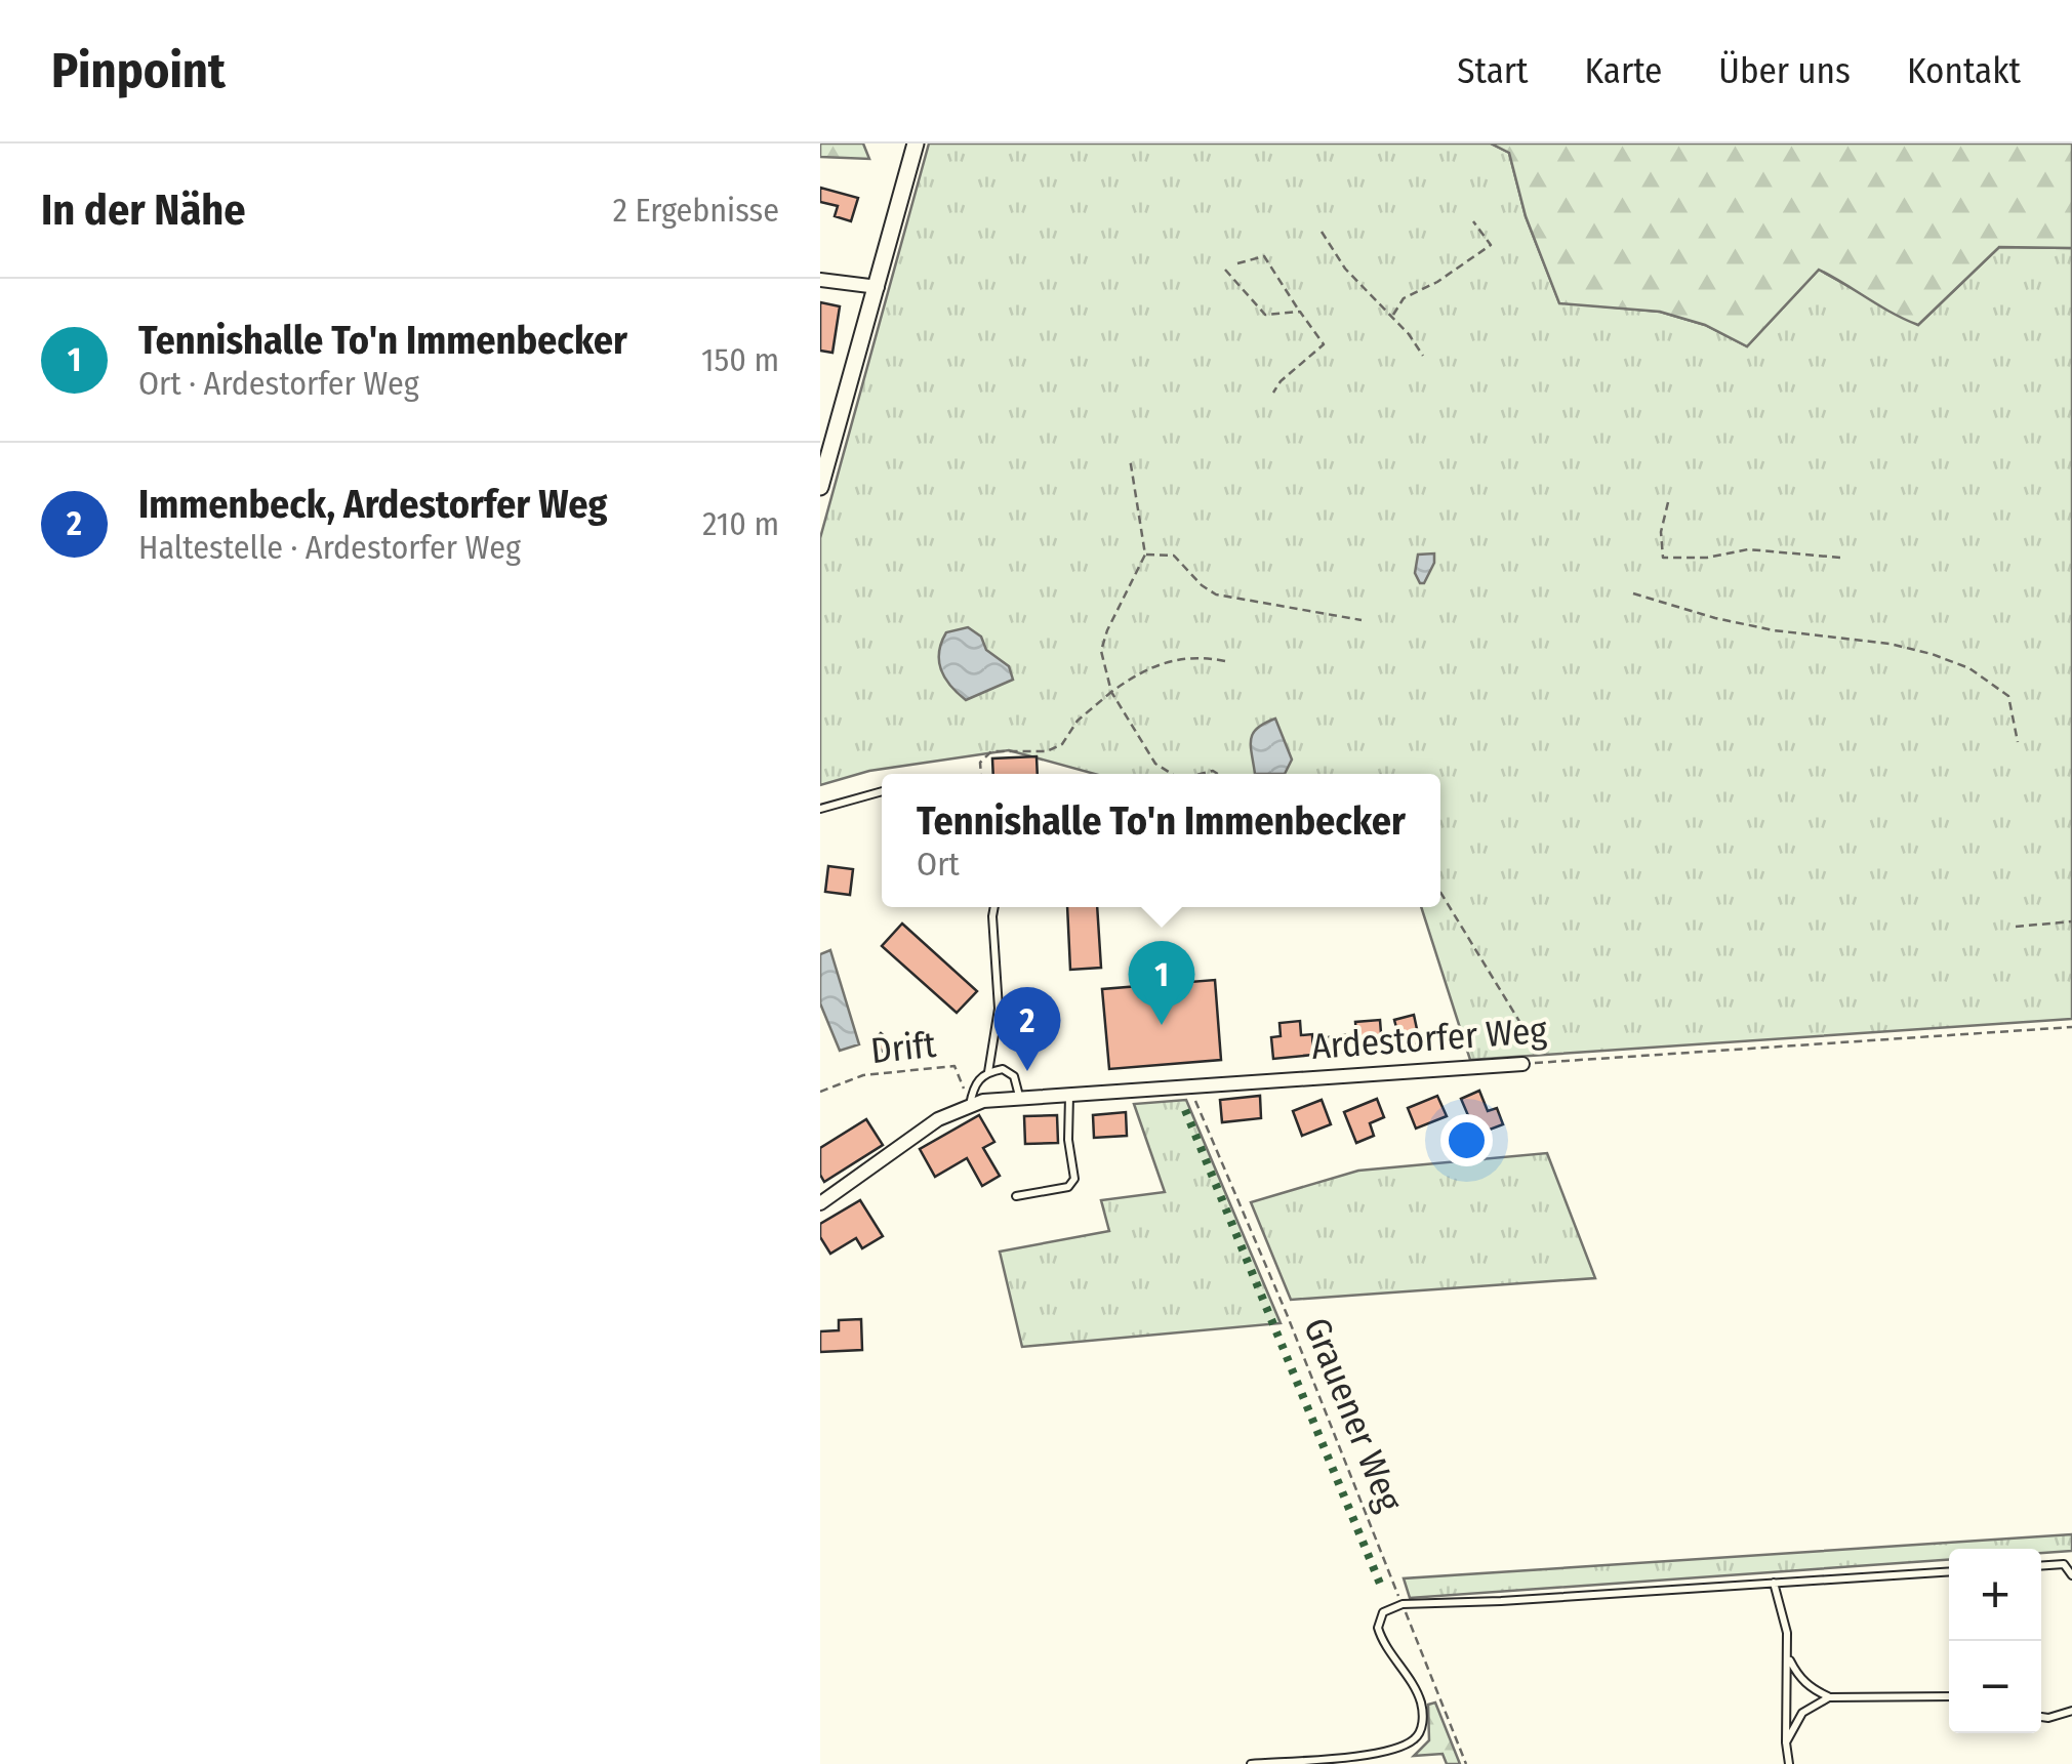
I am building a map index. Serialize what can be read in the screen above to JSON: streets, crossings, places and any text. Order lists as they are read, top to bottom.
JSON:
{
  "streets": {
    "street": ["Ardestorfer Weg"],
    "path": ["Drift", "Grauener Weg"]
  },
  "crossings": [
    ["Ardestorfer Weg", "Drift"],
    ["Ardestorfer Weg", "Grauener Weg"]
  ],
  "page": {
    "header": "Pinpoint",
    "nav": [
      "Start",
      "Karte",
      "Über uns",
      "Kontakt"
    ],
    "heading": ["In der Nähe", "2 Ergebnisse"],
    "list": [
      {
        "mark": "1",
        "name": "Tennishalle To'n Immenbecker",
        "note": "Ort · Ardestorfer Weg",
        "value": "150 m"
      },
      {
        "mark": "2",
        "name": "Immenbeck, Ardestorfer Weg",
        "note": "Haltestelle · Ardestorfer Weg",
        "value": "210 m"
      }
    ],
    "popup": ["Tennishalle To'n Immenbecker", "Ort"],
    "pins": ["1", "2"],
    "map_buttons": ["+", "−"]
  }
}
